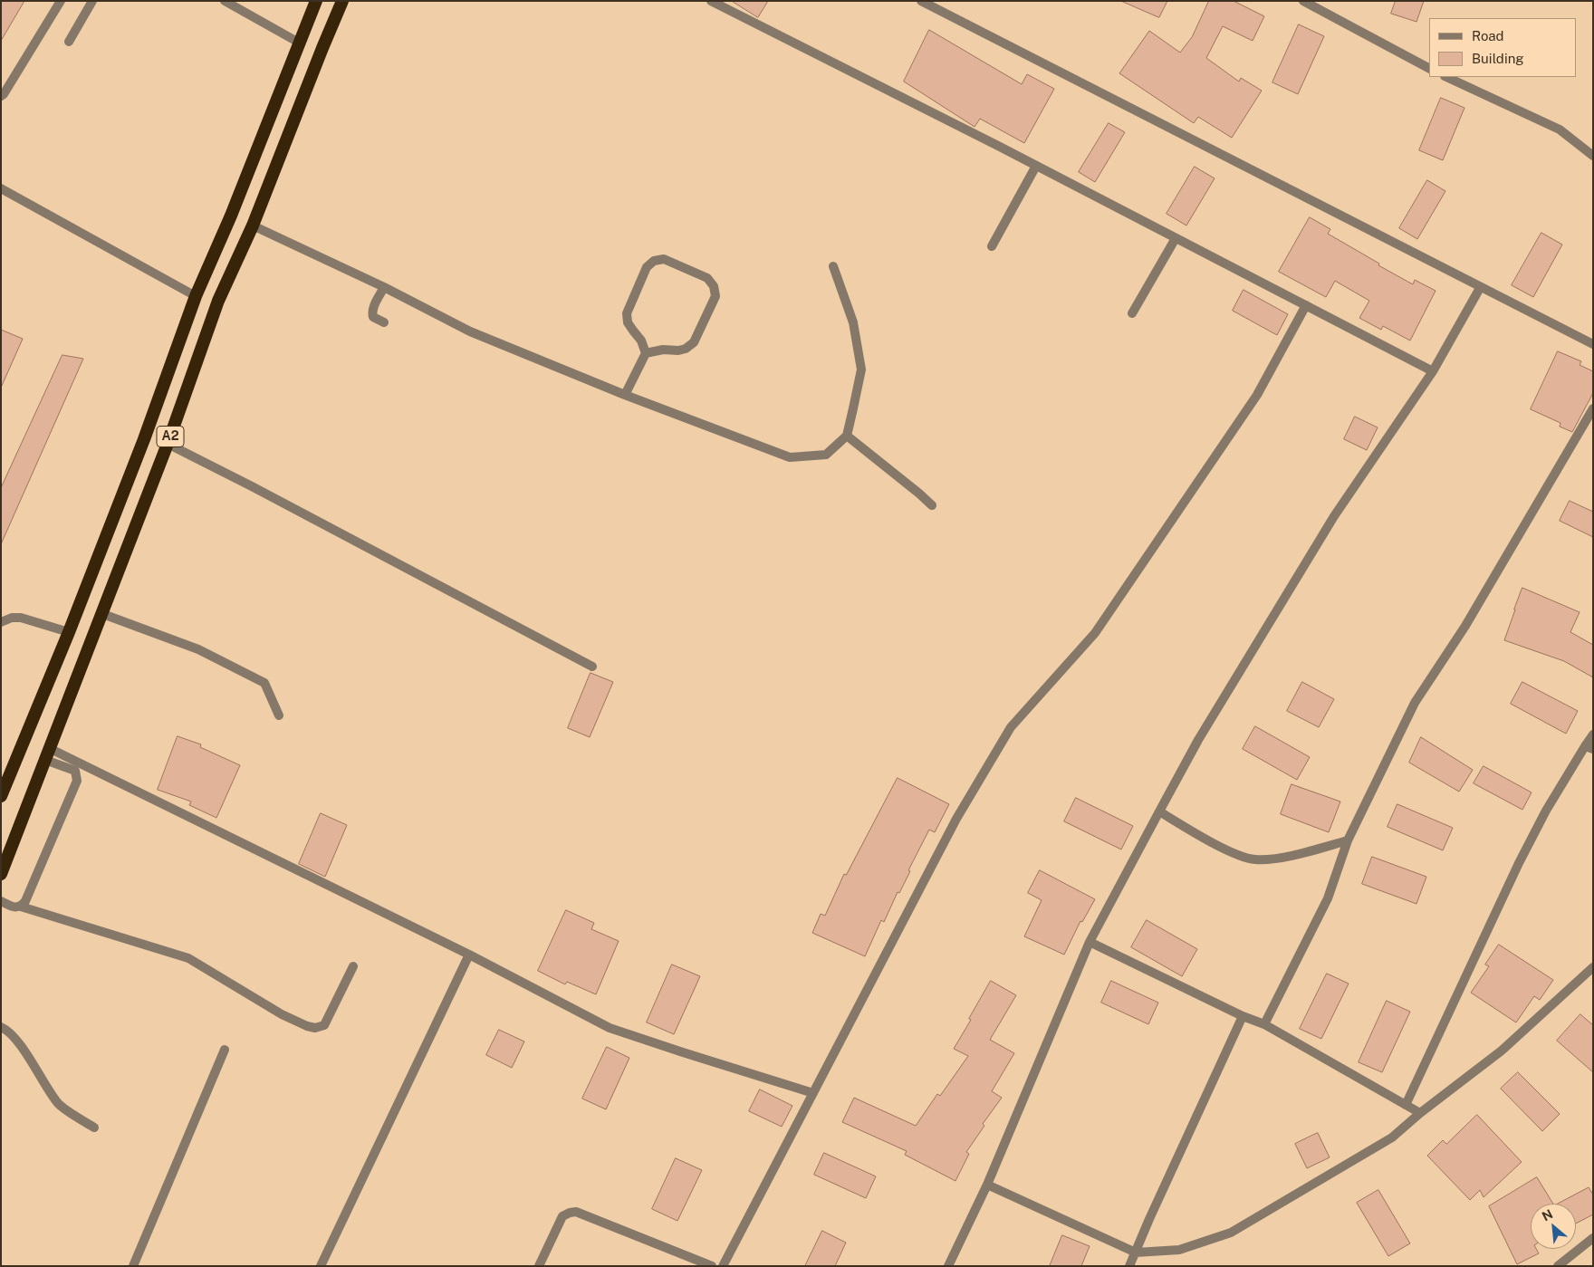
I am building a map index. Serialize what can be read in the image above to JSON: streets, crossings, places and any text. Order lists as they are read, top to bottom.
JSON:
{
  "streets": {
    "highway": ["A2"]
  },
  "legend": ["Road", "Building"],
  "north": "top left"
}
